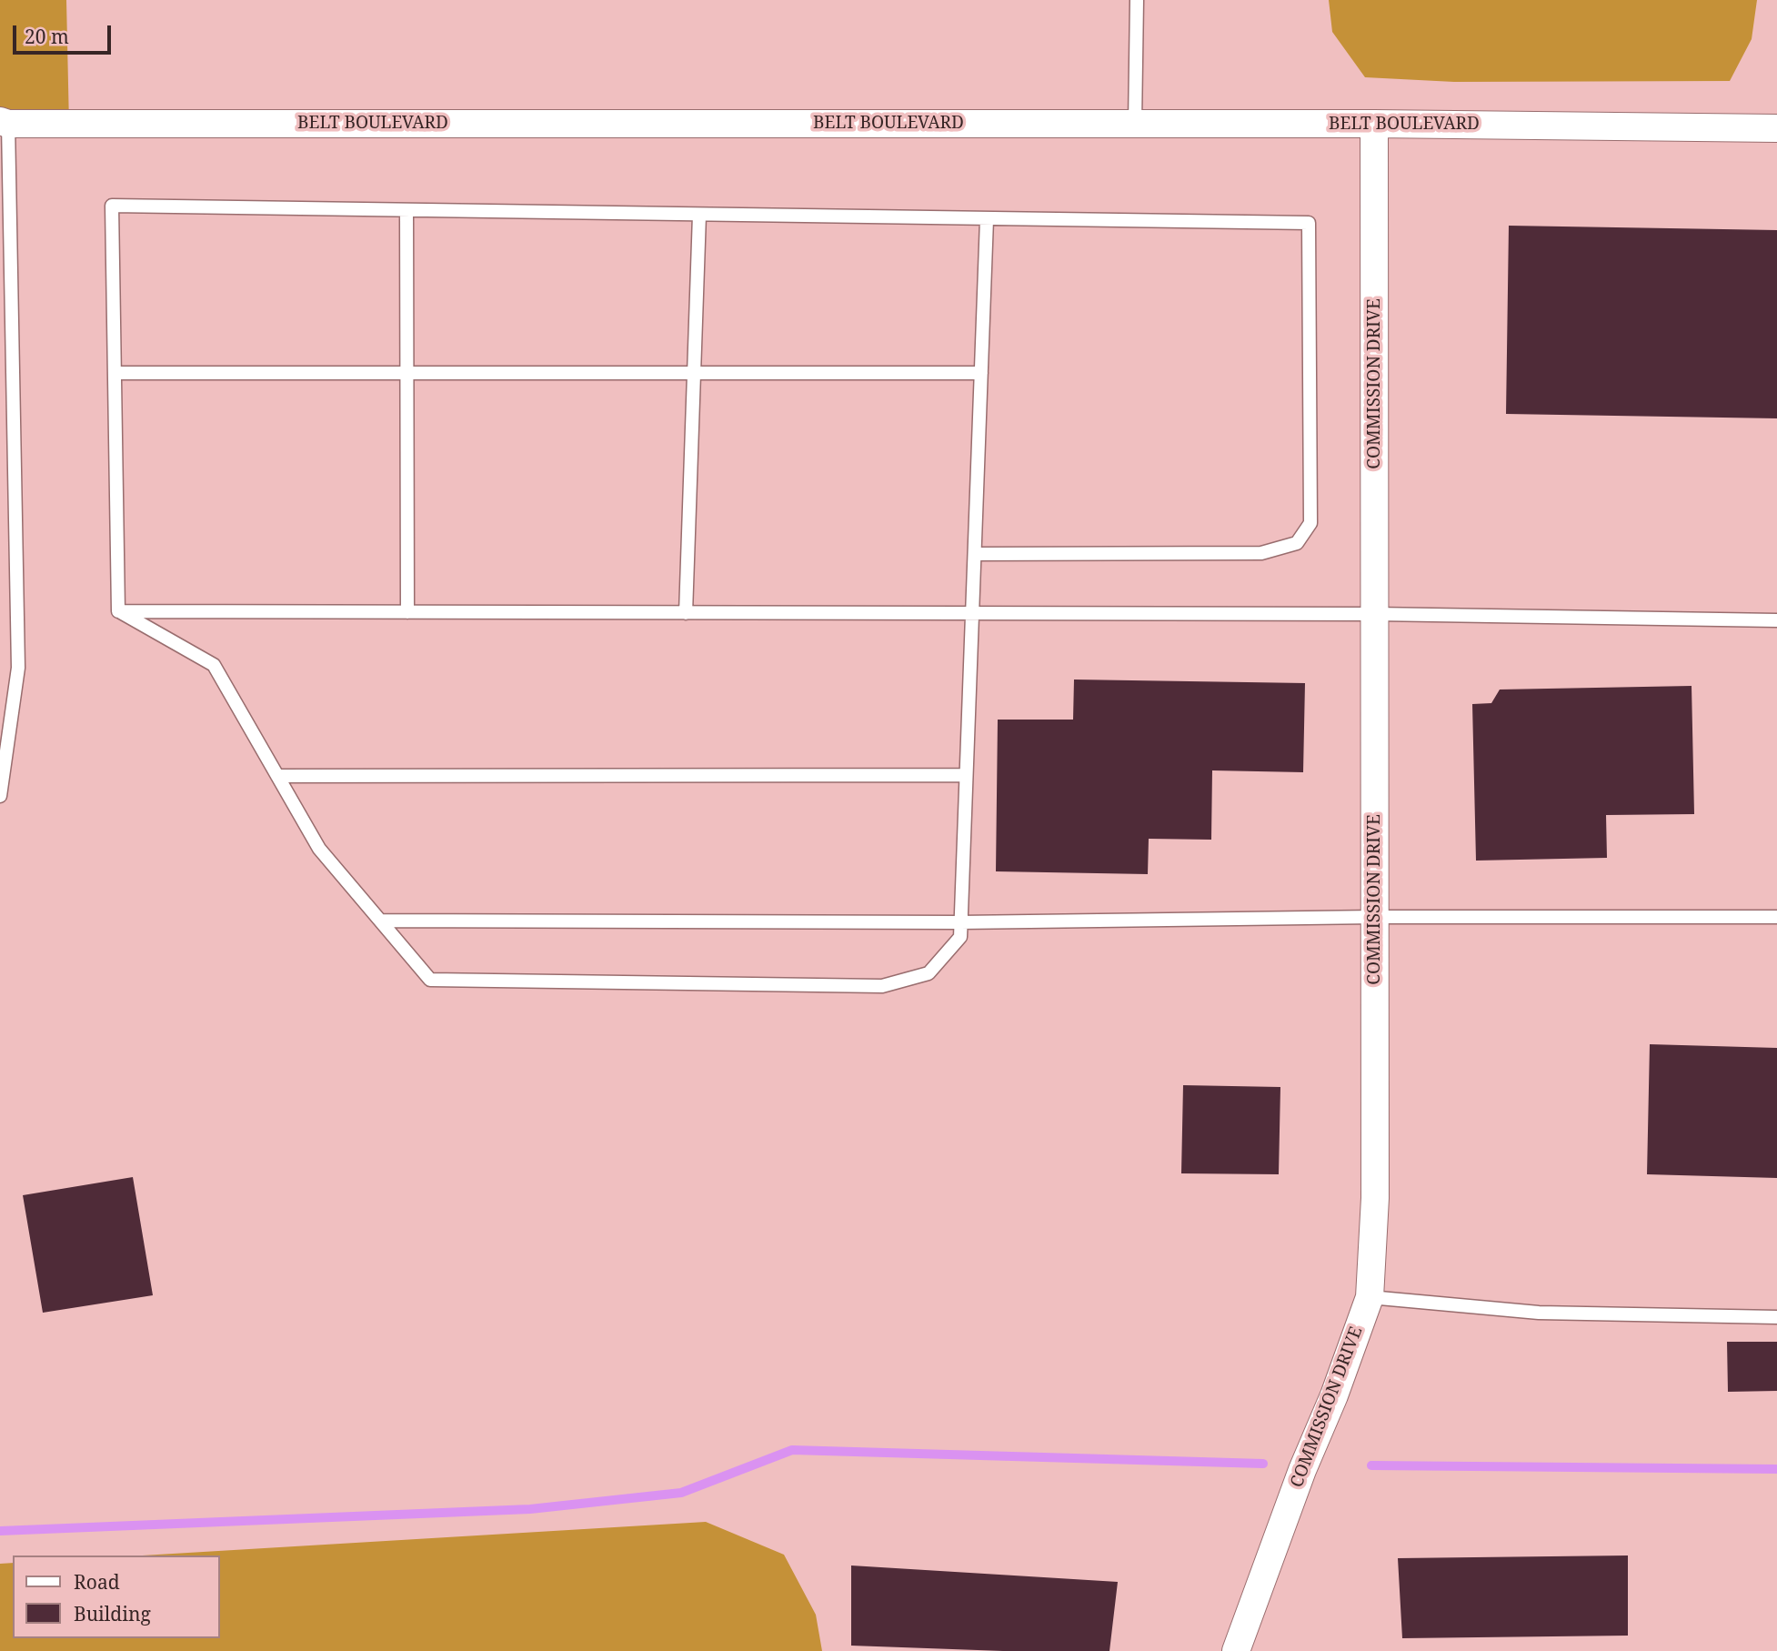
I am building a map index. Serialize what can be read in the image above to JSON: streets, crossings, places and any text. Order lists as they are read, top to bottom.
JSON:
{
  "streets": {
    "street": ["BELT BOULEVARD", "COMMISSION DRIVE"]
  },
  "crossings": [
    ["BELT BOULEVARD", "COMMISSION DRIVE"]
  ],
  "legend": ["Road", "Building"],
  "scale_bar": "20 m"
}
